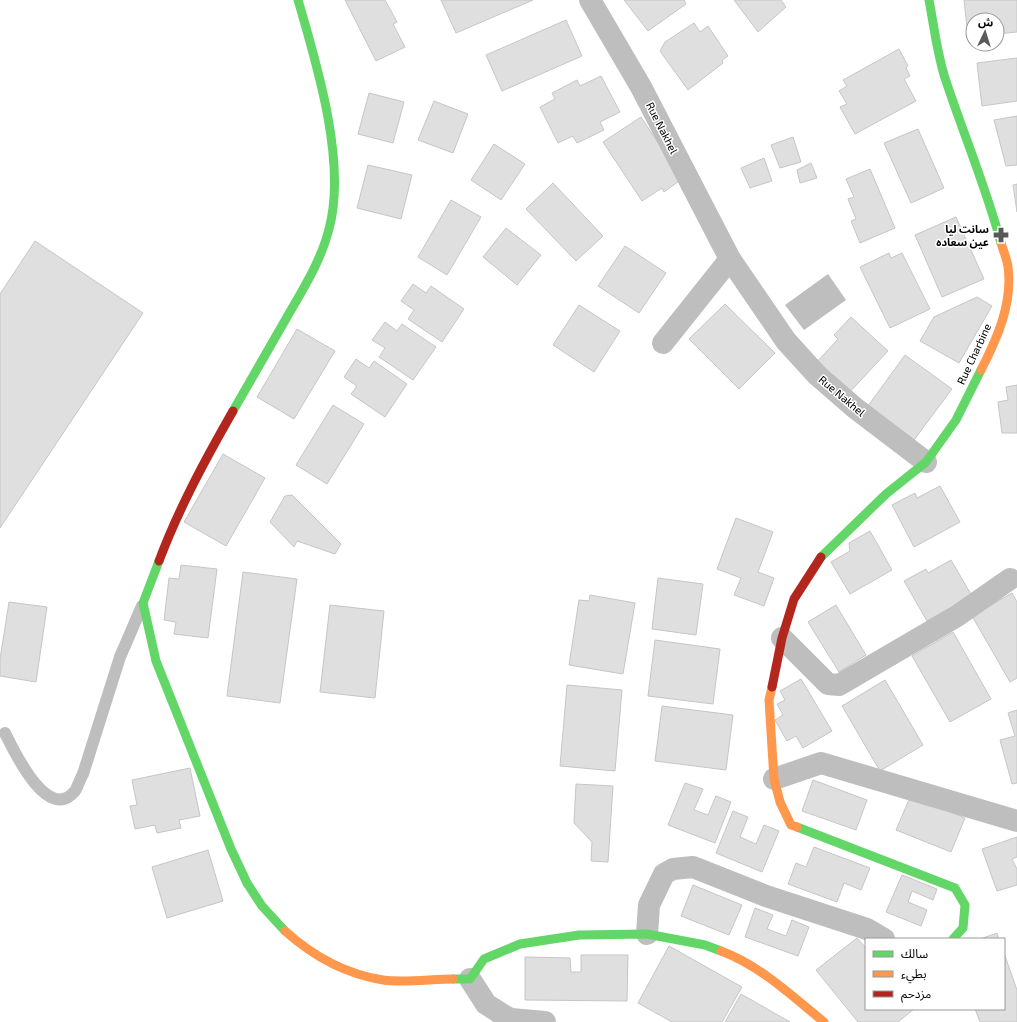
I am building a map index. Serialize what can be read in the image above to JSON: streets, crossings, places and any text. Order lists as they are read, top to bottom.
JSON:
{
  "streets": {
    "street": ["Rue Nakhel", "Rue Charbine"]
  },
  "crossings": [
    ["Rue Nakhel", "Rue Charbine"]
  ],
  "places": {
    "pharmacy": ["سانت ليا عين سعاده"]
  },
  "legend": ["سالك", "بطيء", "مزدحم"],
  "north": "top"
}
